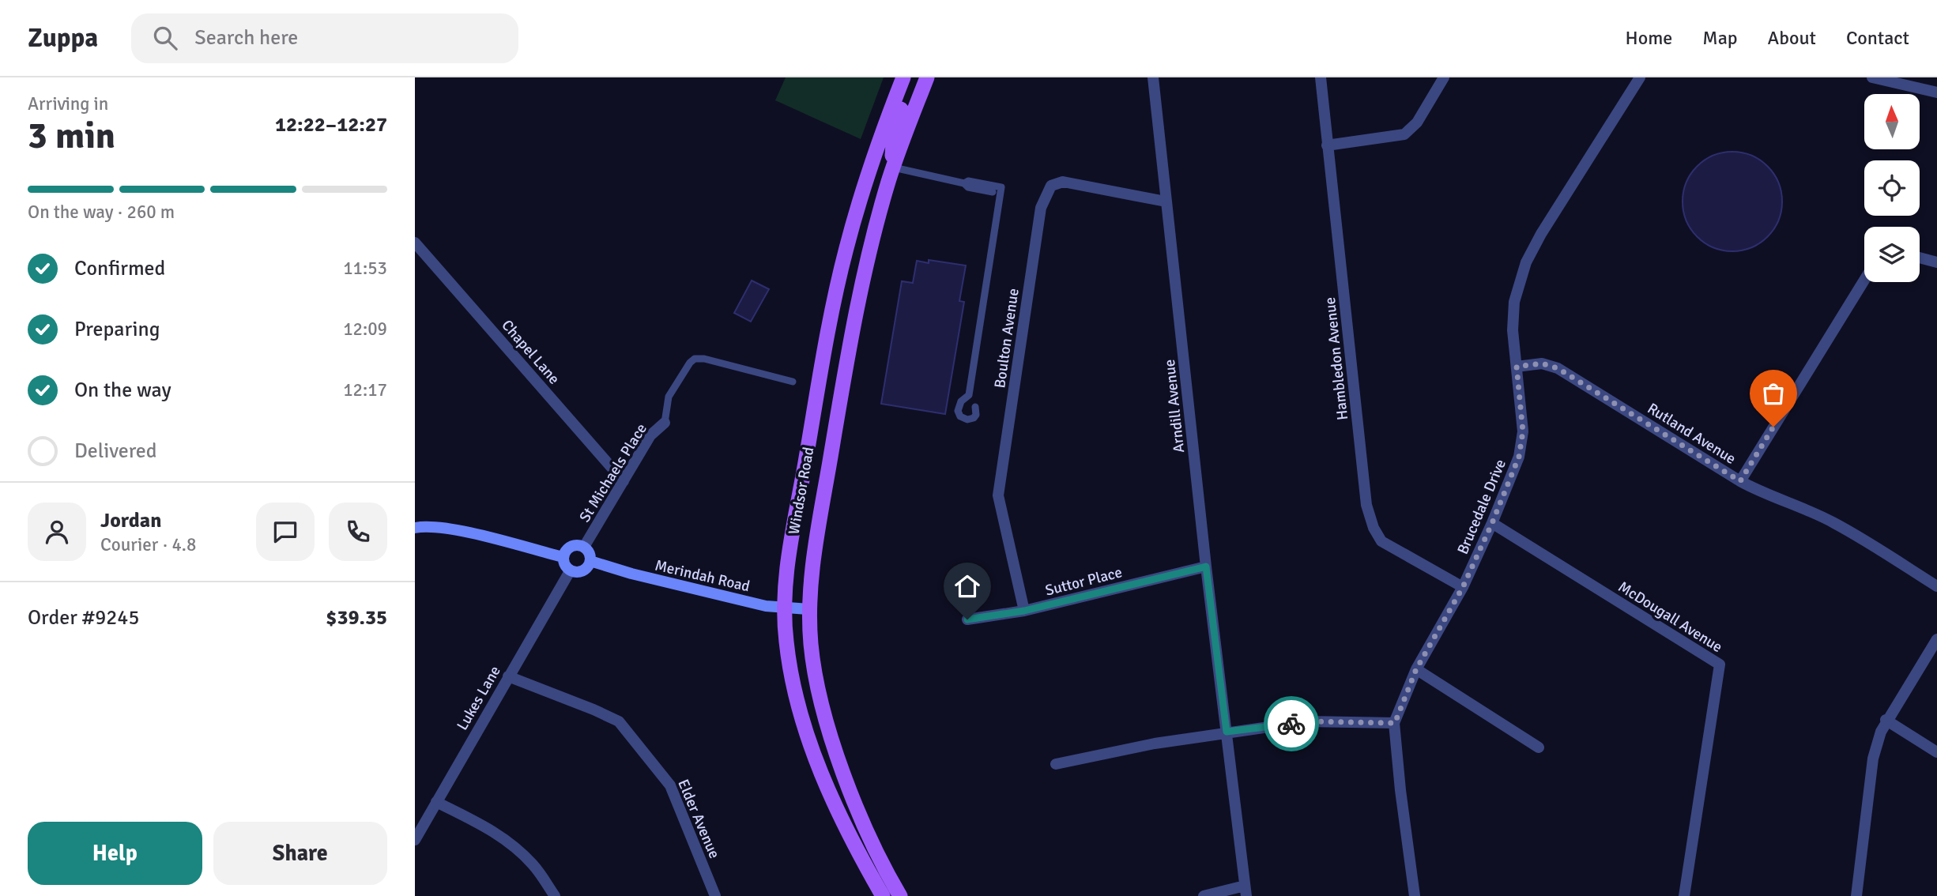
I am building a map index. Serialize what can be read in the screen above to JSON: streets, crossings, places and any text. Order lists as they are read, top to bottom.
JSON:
{
  "streets": {
    "main road": ["Windsor Road", "Merindah Road"],
    "street": [
      "Boulton Avenue",
      "Chapel Lane",
      "Hambledon Avenue",
      "Arndill Avenue",
      "Rutland Avenue",
      "St Michaels Place",
      "Brucedale Drive",
      "Suttor Place",
      "McDougall Avenue",
      "Lukes Lane",
      "Elder Avenue"
    ]
  },
  "crossings": [
    ["Boulton Avenue", "Arndill Avenue"],
    ["Boulton Avenue", "Suttor Place"],
    ["Chapel Lane", "St Michaels Place"],
    ["Hambledon Avenue", "Brucedale Drive"],
    ["Arndill Avenue", "Suttor Place"],
    ["Rutland Avenue", "Brucedale Drive"],
    ["St Michaels Place", "Merindah Road"],
    ["St Michaels Place", "Lukes Lane"],
    ["Windsor Road", "Merindah Road"],
    ["Brucedale Drive", "McDougall Avenue"],
    ["Merindah Road", "Lukes Lane"],
    ["Lukes Lane", "Elder Avenue"]
  ],
  "north": "top",
  "page": {
    "header": "Zuppa",
    "search": "Search here",
    "nav": [
      "Home",
      "Map",
      "About",
      "Contact"
    ],
    "heading": ["3 min", "Arriving in", "12:22–12:27"],
    "panel": [
      "Jordan",
      "Courier · 4.8",
      "Order #9245",
      "$39.35"
    ],
    "bar": "On the way · 260 m",
    "list": [
      ["Confirmed", "11:53"],
      ["Preparing", "12:09"],
      ["On the way", "12:17"],
      "Delivered"
    ],
    "buttons": ["Help", "Share"]
  }
}
